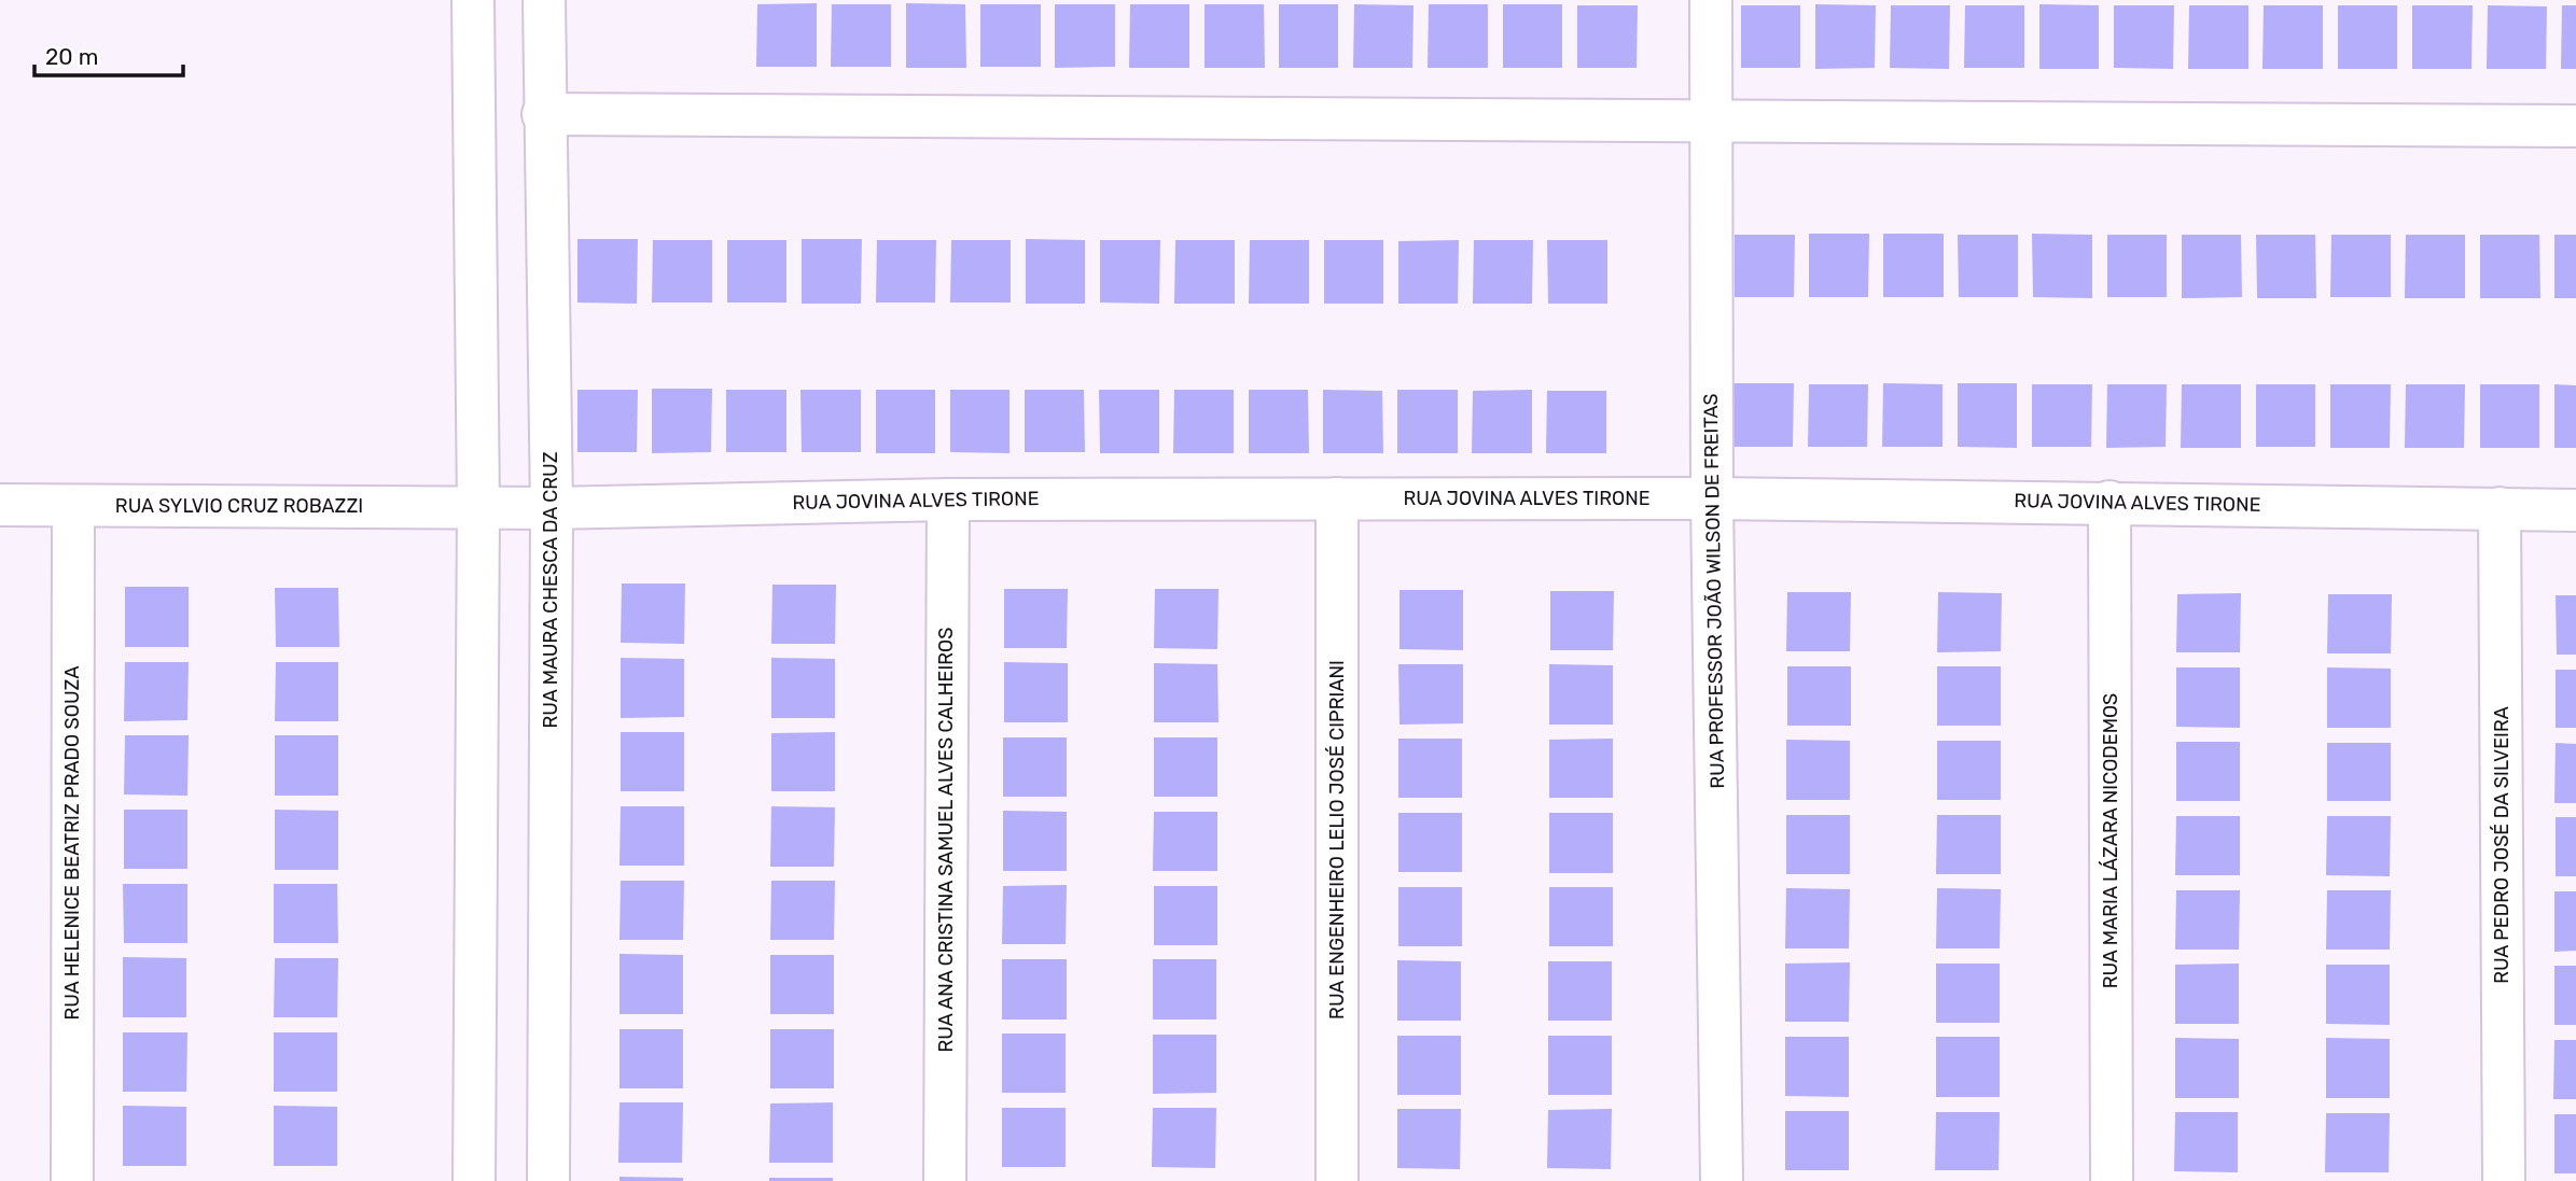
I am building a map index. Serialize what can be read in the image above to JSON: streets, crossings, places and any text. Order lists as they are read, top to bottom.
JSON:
{
  "streets": {
    "street": [
      "RUA JOVINA ALVES TIRONE",
      "RUA SYLVIO CRUZ ROBAZZI",
      "RUA MAURA CHESCA DA CRUZ",
      "RUA PROFESSOR JOÃO WILSON DE FREITAS",
      "RUA ANA CRISTINA SAMUEL ALVES CALHEIROS",
      "RUA ENGENHEIRO LELIO JOSÉ CIPRIANI",
      "RUA MARIA LÁZARA NICODEMOS",
      "RUA HELENICE BEATRIZ PRADO SOUZA",
      "RUA PEDRO JOSÉ DA SILVEIRA"
    ]
  },
  "crossings": [
    ["RUA JOVINA ALVES TIRONE", "RUA SYLVIO CRUZ ROBAZZI"],
    ["RUA JOVINA ALVES TIRONE", "RUA MAURA CHESCA DA CRUZ"],
    ["RUA JOVINA ALVES TIRONE", "RUA PROFESSOR JOÃO WILSON DE FREITAS"],
    ["RUA JOVINA ALVES TIRONE", "RUA ANA CRISTINA SAMUEL ALVES CALHEIROS"],
    ["RUA JOVINA ALVES TIRONE", "RUA ENGENHEIRO LELIO JOSÉ CIPRIANI"],
    ["RUA JOVINA ALVES TIRONE", "RUA MARIA LÁZARA NICODEMOS"],
    ["RUA JOVINA ALVES TIRONE", "RUA PEDRO JOSÉ DA SILVEIRA"],
    ["RUA SYLVIO CRUZ ROBAZZI", "RUA HELENICE BEATRIZ PRADO SOUZA"]
  ],
  "scale_bar": "20 m"
}
